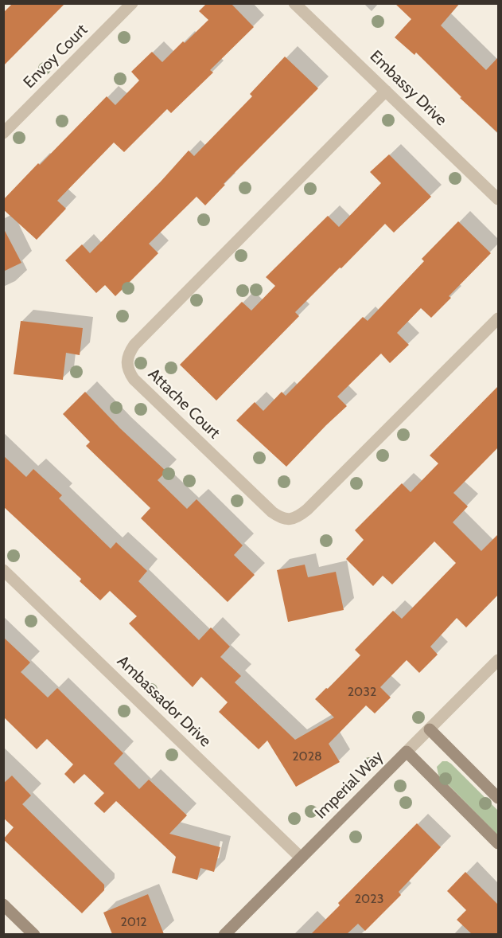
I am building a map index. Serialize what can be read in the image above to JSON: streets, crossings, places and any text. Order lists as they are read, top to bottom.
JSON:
{
  "streets": {
    "street": [
      "Envoy Court",
      "Embassy Drive",
      "Attache Court",
      "Ambassador Drive",
      "Imperial Way"
    ]
  },
  "crossings": [
    ["Embassy Drive", "Attache Court"],
    ["Ambassador Drive", "Imperial Way"]
  ],
  "house_numbers": [
    "2032",
    "2028",
    "2023",
    "2012"
  ]
}
